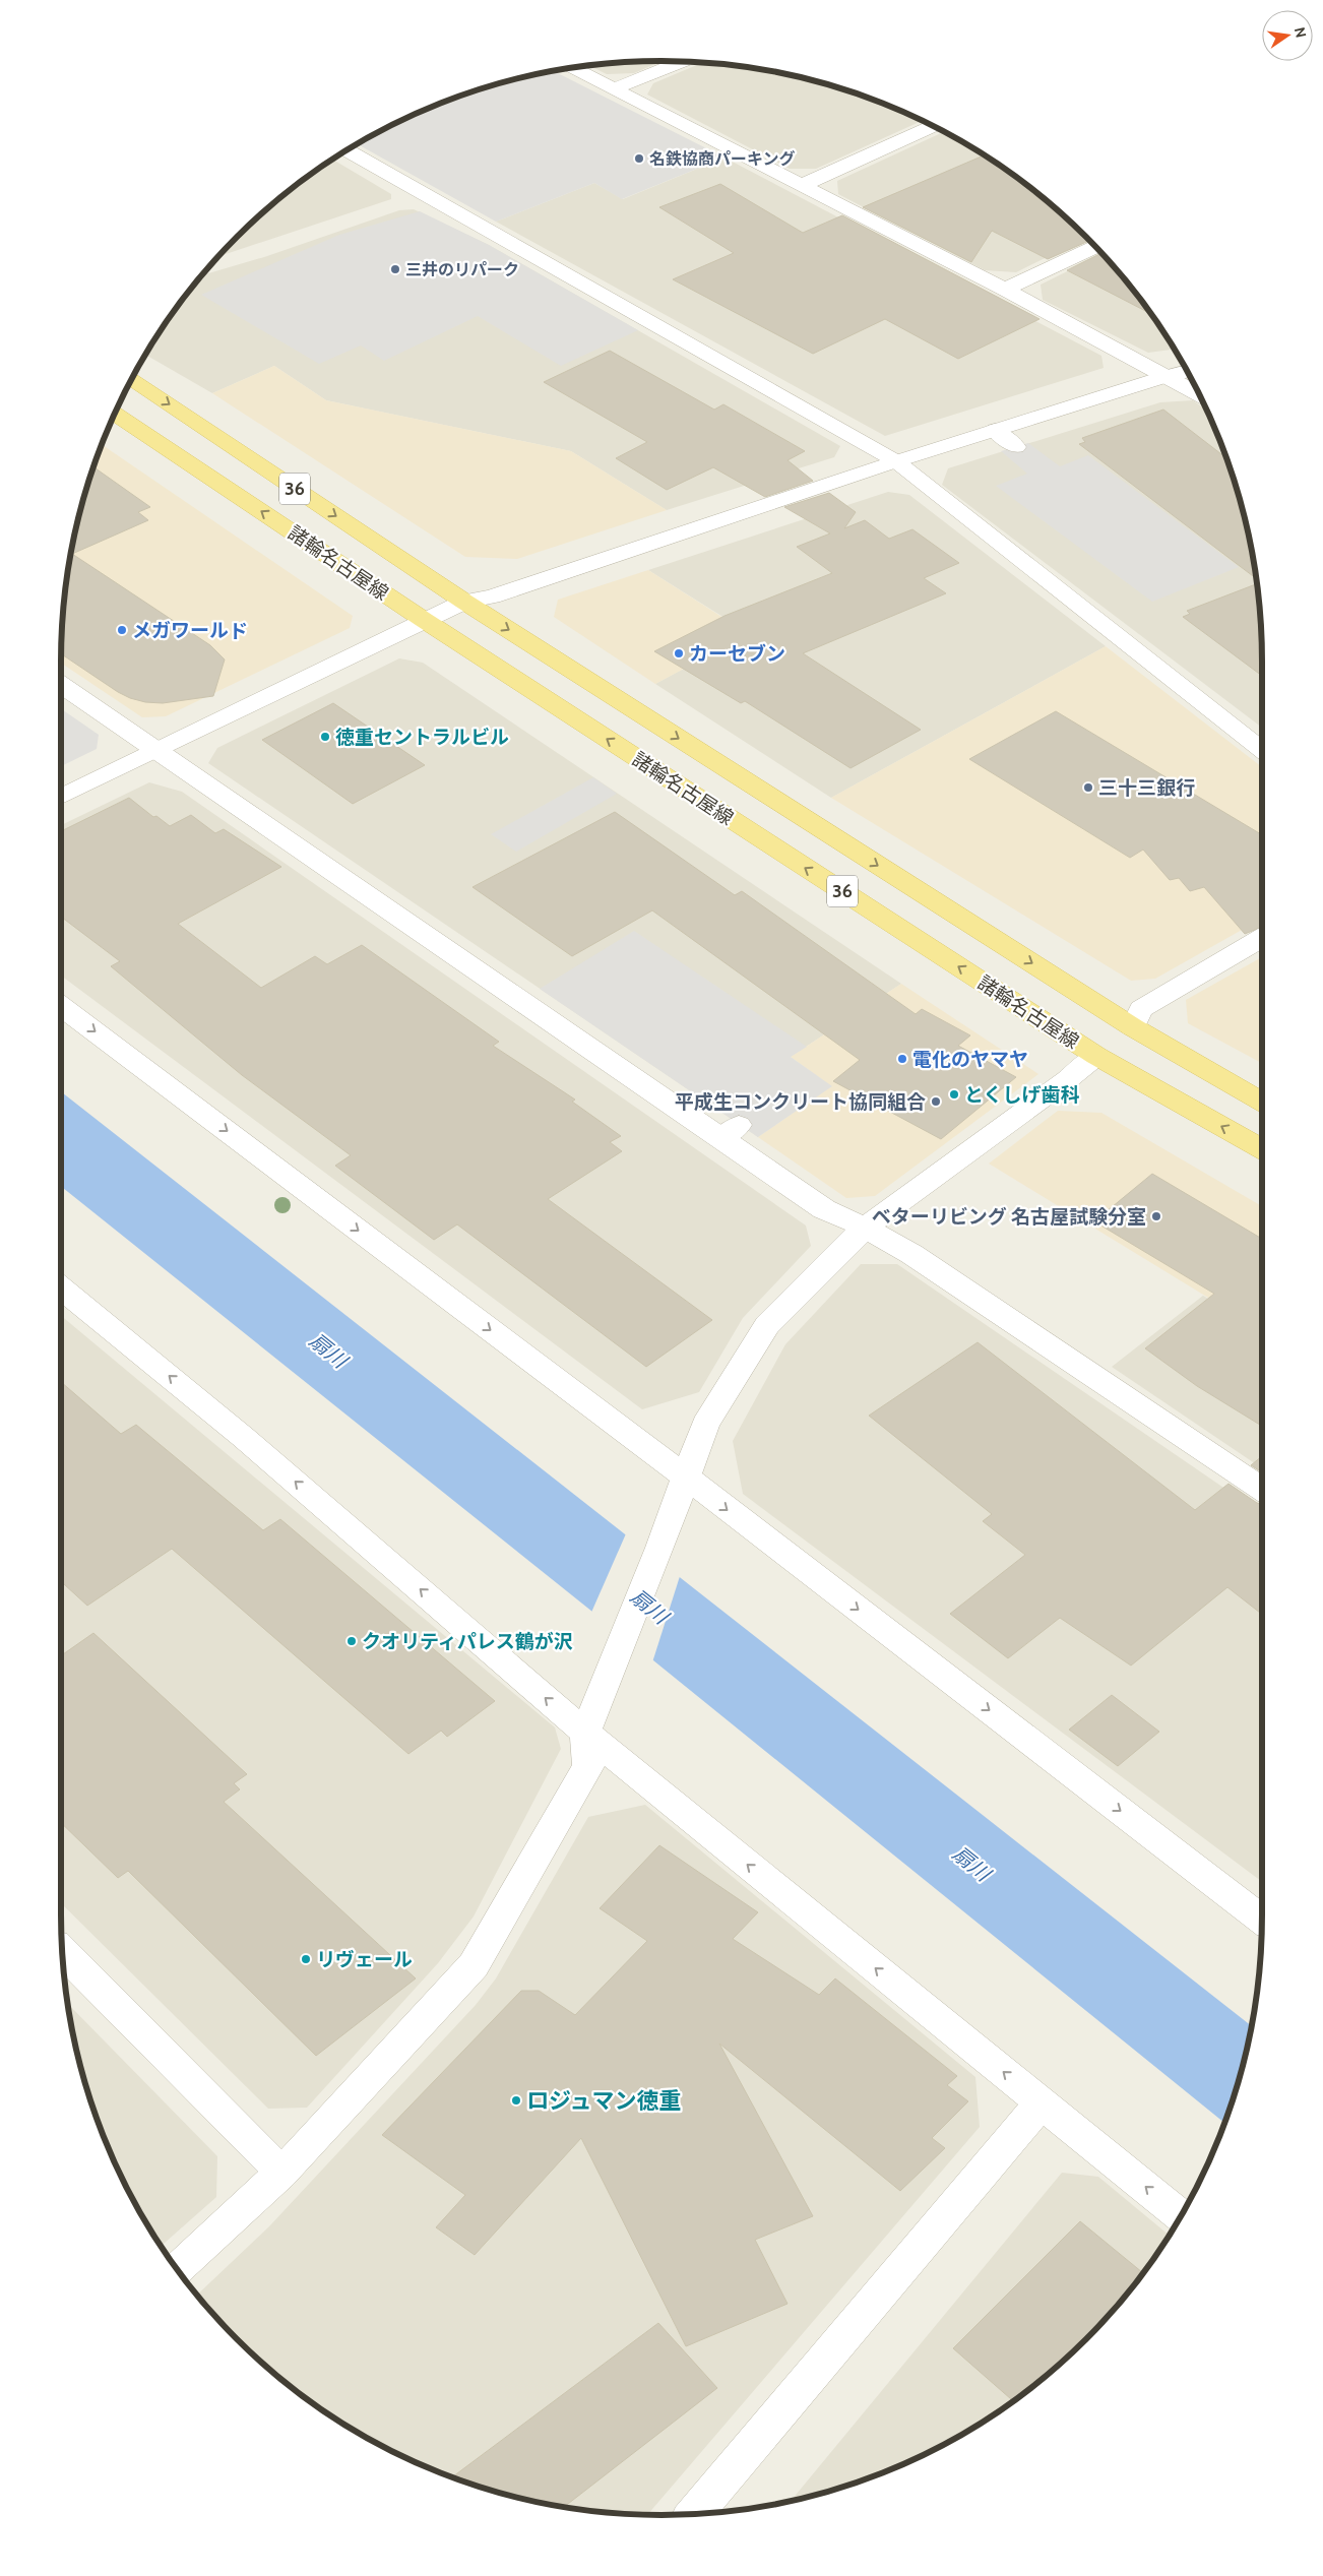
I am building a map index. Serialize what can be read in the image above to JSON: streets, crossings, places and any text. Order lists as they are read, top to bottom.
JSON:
{
  "streets": {
    "main road": ["36", "諸輪名古屋線"]
  },
  "water": ["扇川"],
  "places": [
    "名鉄協商パーキング",
    "三井のリパーク",
    "メガワールド",
    "カーセブン",
    "徳重セントラルビル",
    "三十三銀行",
    "電化のヤマヤ",
    "とくしげ歯科",
    "平成生コンクリート協同組合",
    "ベターリビング 名古屋試験分室",
    "クオリティパレス鶴が沢",
    "リヴェール",
    "ロジュマン徳重"
  ],
  "north": "right"
}
